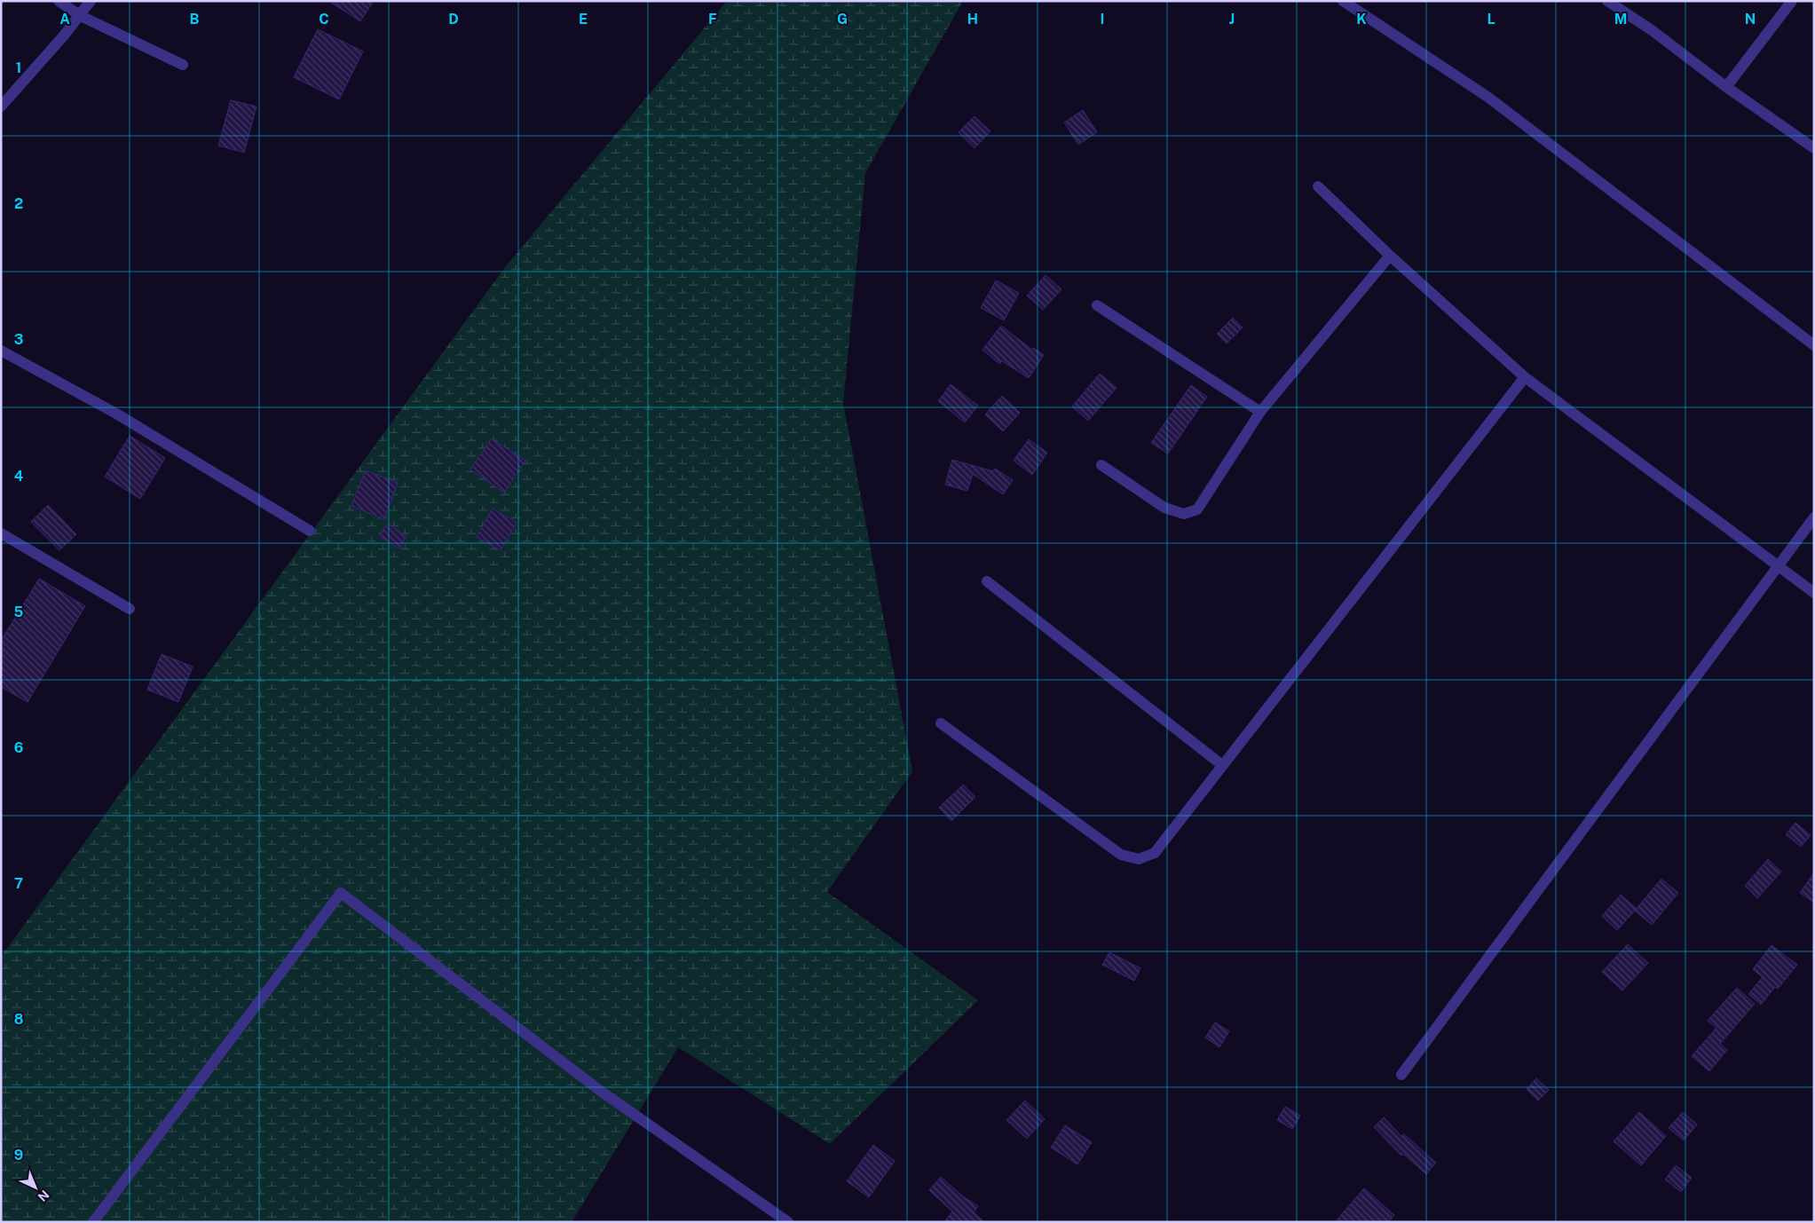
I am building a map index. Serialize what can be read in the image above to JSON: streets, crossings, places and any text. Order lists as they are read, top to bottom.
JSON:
{
  "north": "bottom right",
  "grid": {
    "columns": [
      "A",
      "B",
      "C",
      "D",
      "E",
      "F",
      "G",
      "H",
      "I",
      "J",
      "K",
      "L",
      "M",
      "N"
    ],
    "rows": [
      "1",
      "2",
      "3",
      "4",
      "5",
      "6",
      "7",
      "8",
      "9"
    ]
  }
}
